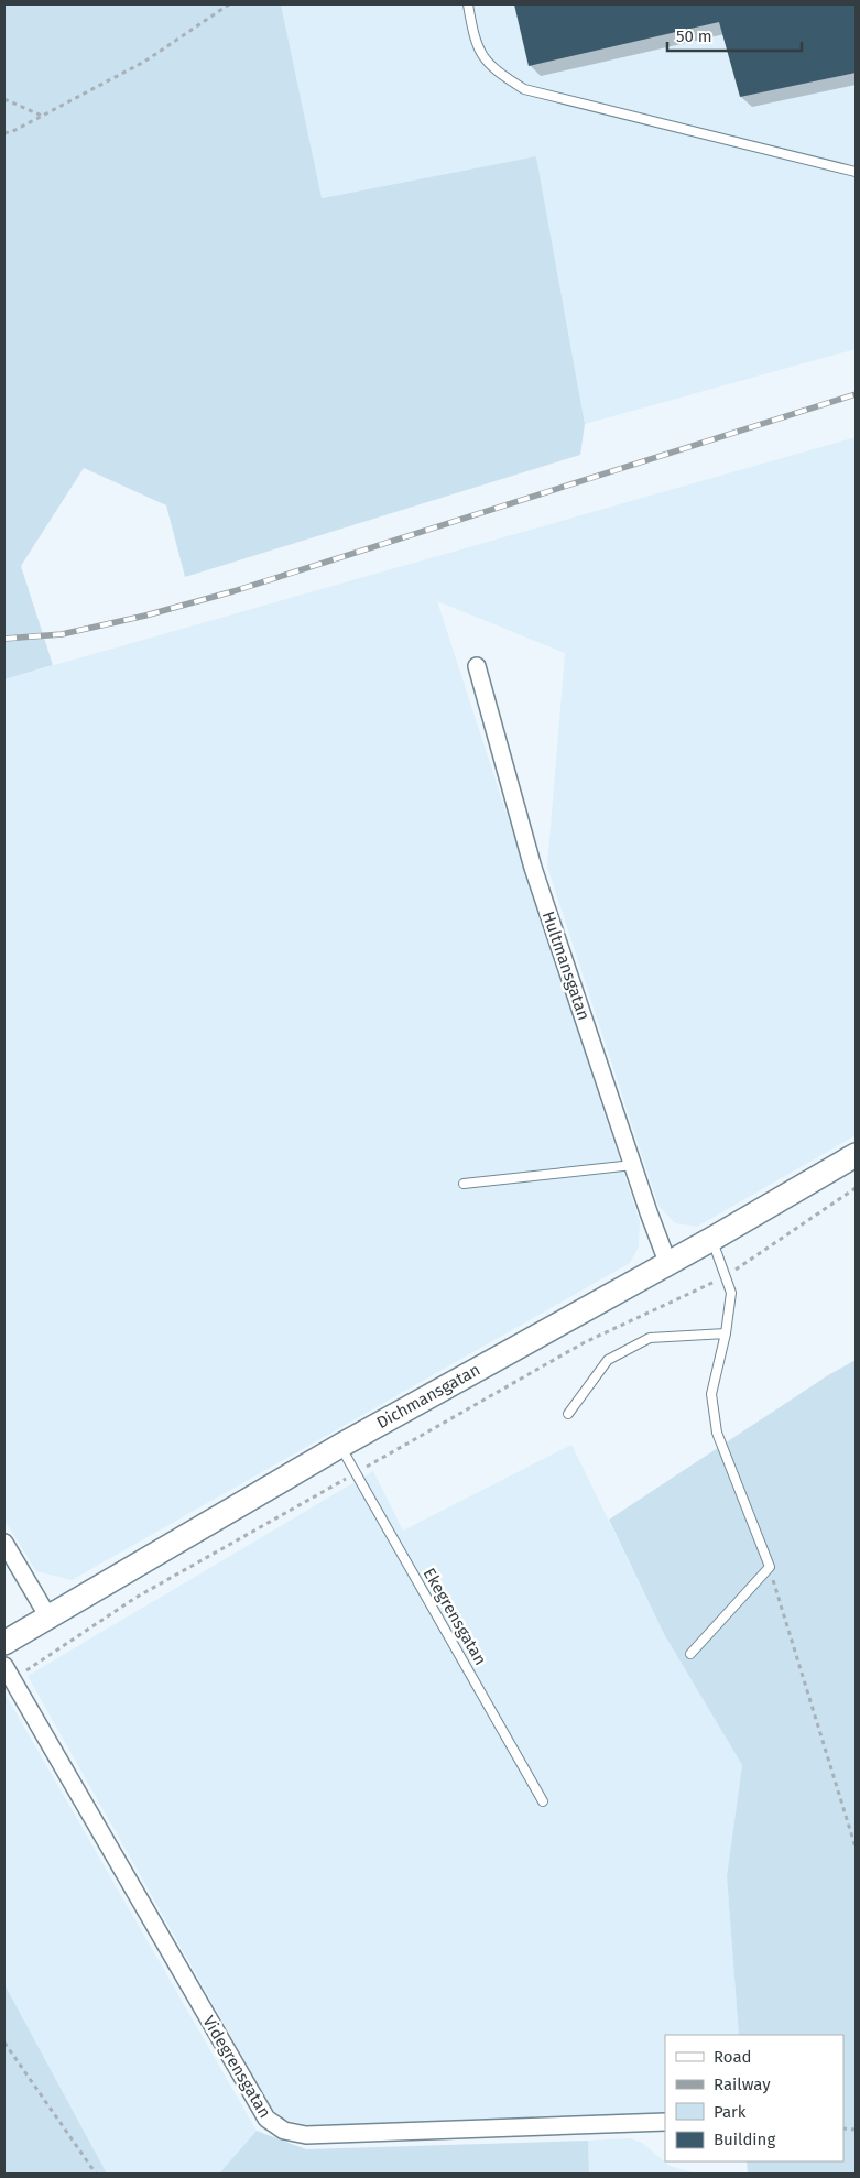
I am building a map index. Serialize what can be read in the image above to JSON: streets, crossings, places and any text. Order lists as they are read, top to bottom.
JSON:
{
  "streets": {
    "street": ["Hultmansgatan", "Dichmansgatan", "Videgrensgatan"],
    "lane": ["Ekegrensgatan"]
  },
  "crossings": [
    ["Hultmansgatan", "Dichmansgatan"],
    ["Dichmansgatan", "Ekegrensgatan"]
  ],
  "legend": [
    "Road",
    "Railway",
    "Park",
    "Building"
  ],
  "scale_bar": "50 m"
}
